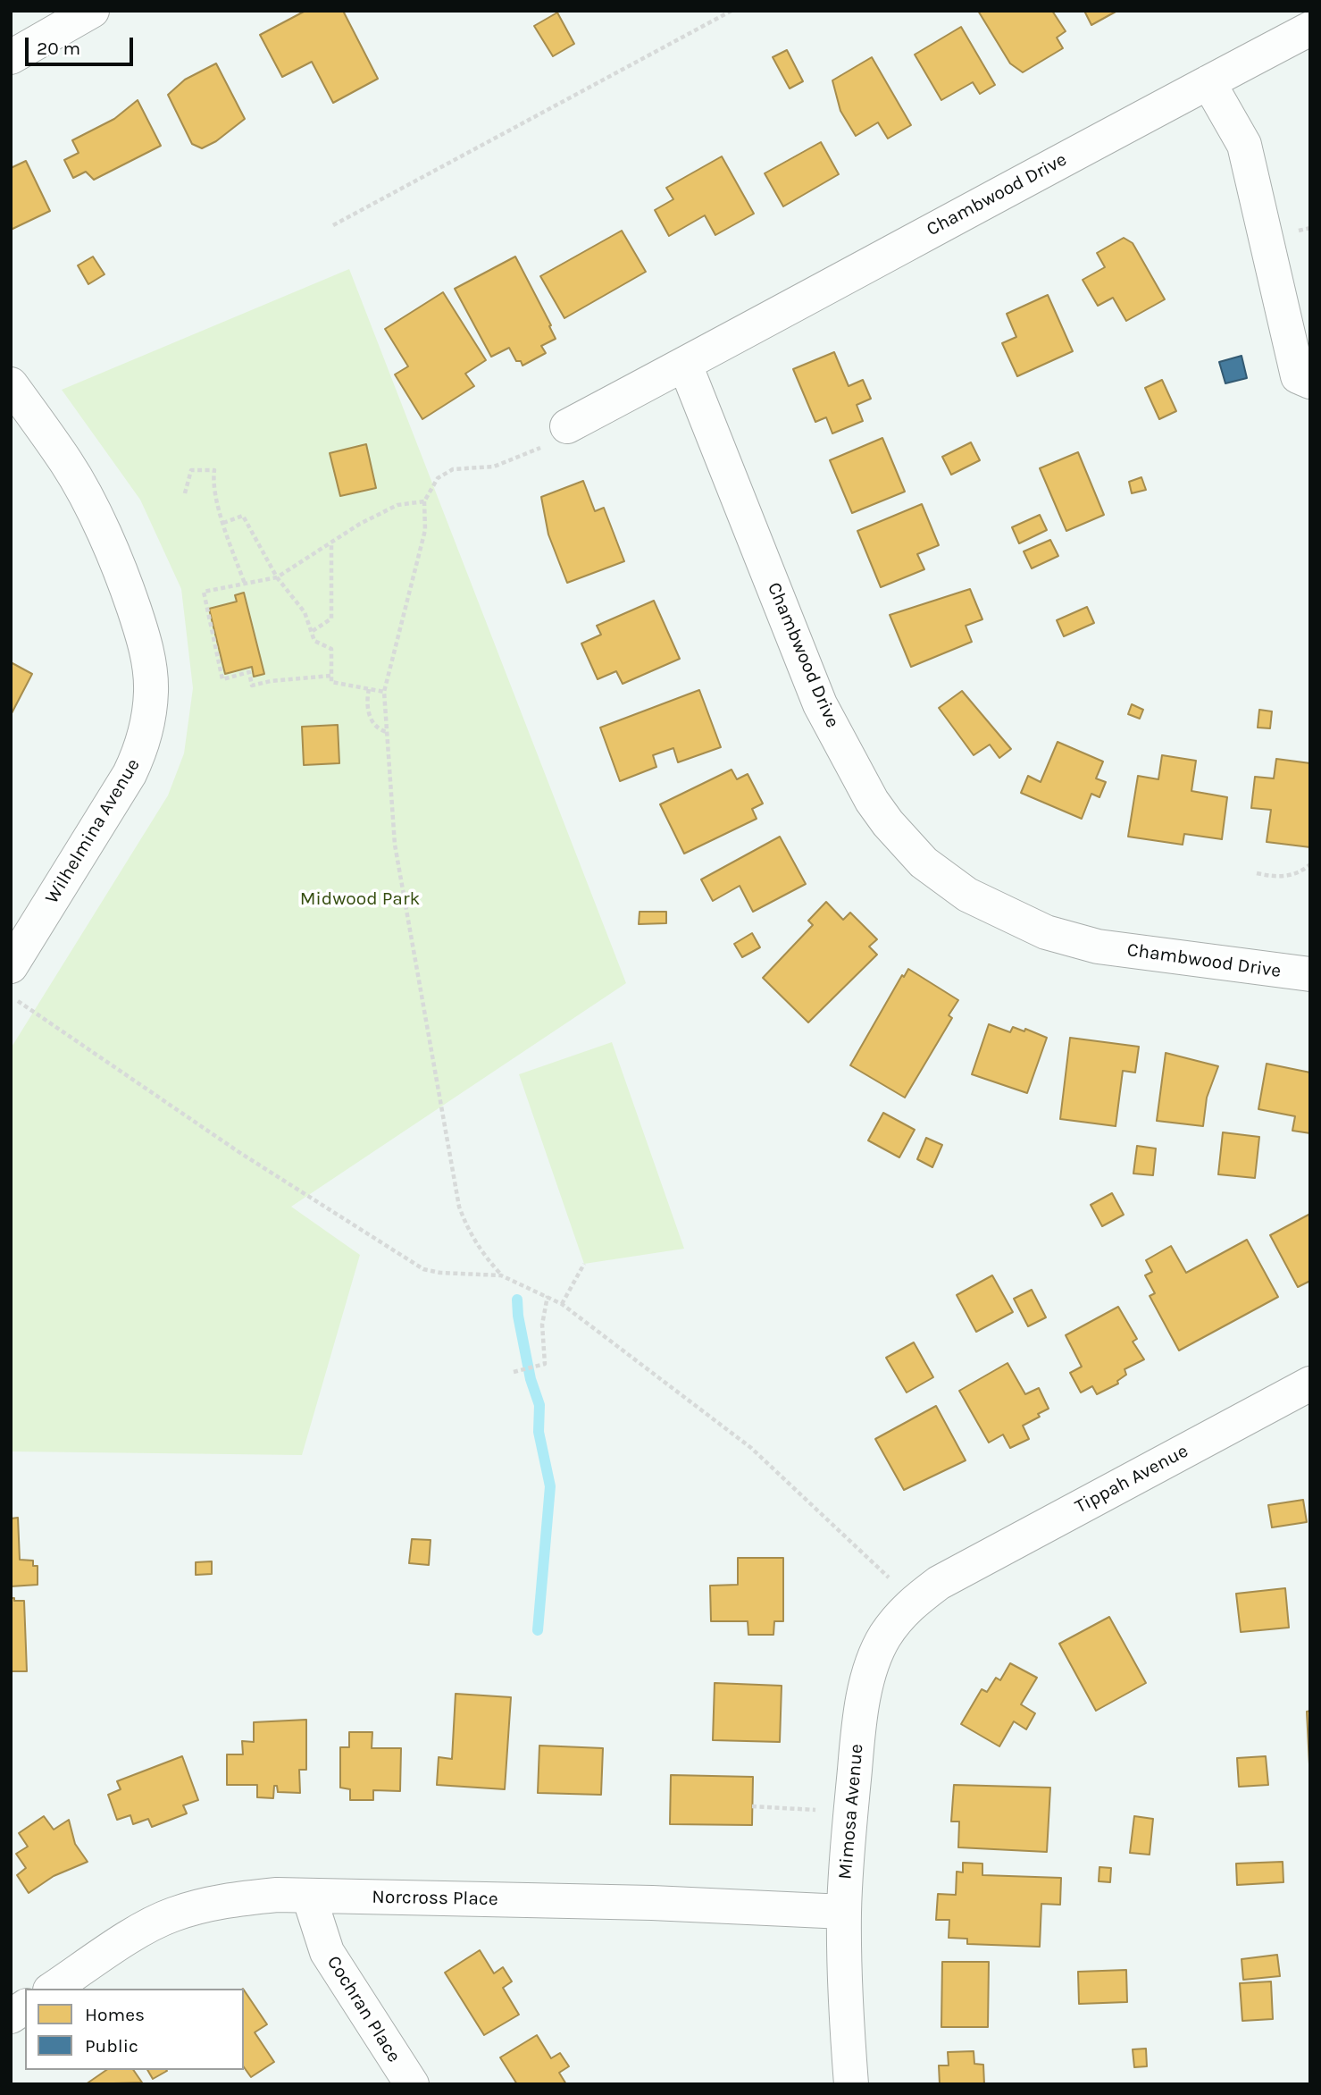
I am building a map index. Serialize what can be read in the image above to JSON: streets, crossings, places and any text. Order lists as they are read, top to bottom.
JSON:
{
  "streets": {
    "street": [
      "Chambwood Drive",
      "Wilhelmina Avenue",
      "Tippah Avenue",
      "Mimosa Avenue",
      "Norcross Place",
      "Cochran Place"
    ]
  },
  "crossings": [
    ["Tippah Avenue", "Mimosa Avenue"],
    ["Mimosa Avenue", "Norcross Place"],
    ["Norcross Place", "Cochran Place"]
  ],
  "parks": ["Midwood Park"],
  "legend": ["Homes", "Public"],
  "scale_bar": "20 m"
}
